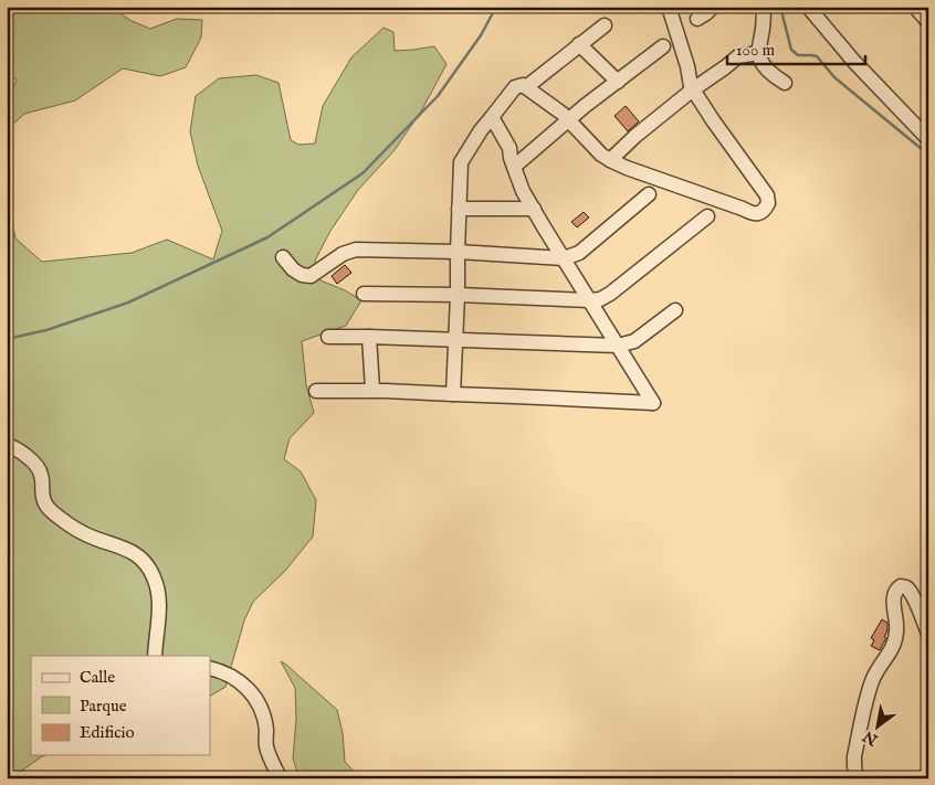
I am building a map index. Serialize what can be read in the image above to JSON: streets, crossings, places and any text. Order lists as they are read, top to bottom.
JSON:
{
  "legend": ["Calle", "Parque", "Edificio"],
  "scale_bar": "100 m",
  "north": "bottom left"
}
